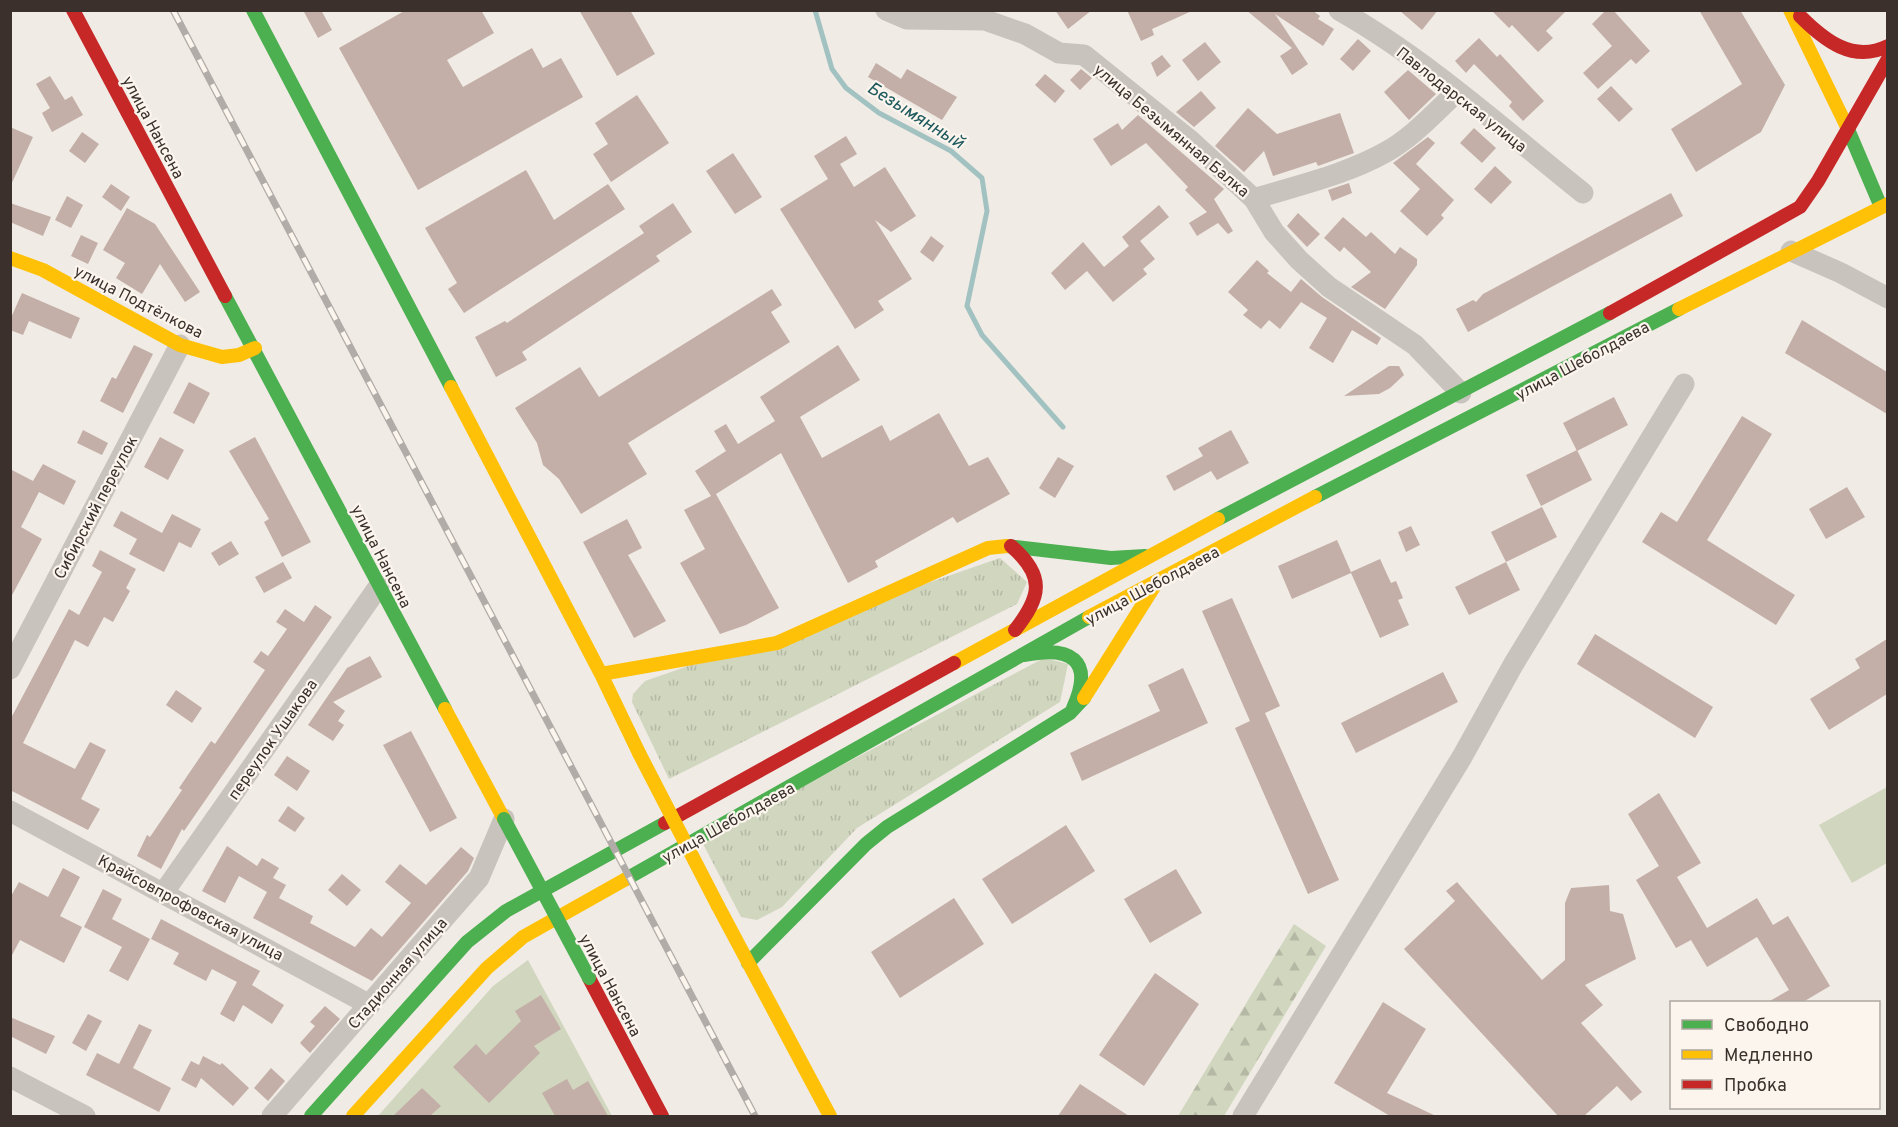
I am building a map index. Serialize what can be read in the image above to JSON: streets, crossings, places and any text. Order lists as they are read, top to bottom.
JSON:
{
  "streets": {
    "main road": [
      "улица Нансена",
      "улица Подтёлкова",
      "улица Шеболдаева",
      "Стадионная улица"
    ],
    "street": [
      "Павлодарская улица",
      "улица Безымянная Балка",
      "Сибирский переулок",
      "переулок Ушакова",
      "Крайсовпрофовская улица"
    ]
  },
  "crossings": [
    ["Павлодарская улица", "улица Безымянная Балка"],
    ["улица Нансена", "улица Подтёлкова"],
    ["улица Нансена", "переулок Ушакова"],
    ["улица Нансена", "Стадионная улица"],
    ["улица Безымянная Балка", "улица Шеболдаева"],
    ["улица Подтёлкова", "Сибирский переулок"],
    ["улица Шеболдаева", "Стадионная улица"],
    ["переулок Ушакова", "Крайсовпрофовская улица"],
    ["Крайсовпрофовская улица", "Стадионная улица"]
  ],
  "water": ["Безымянный"],
  "legend": ["Свободно", "Медленно", "Пробка"]
}
